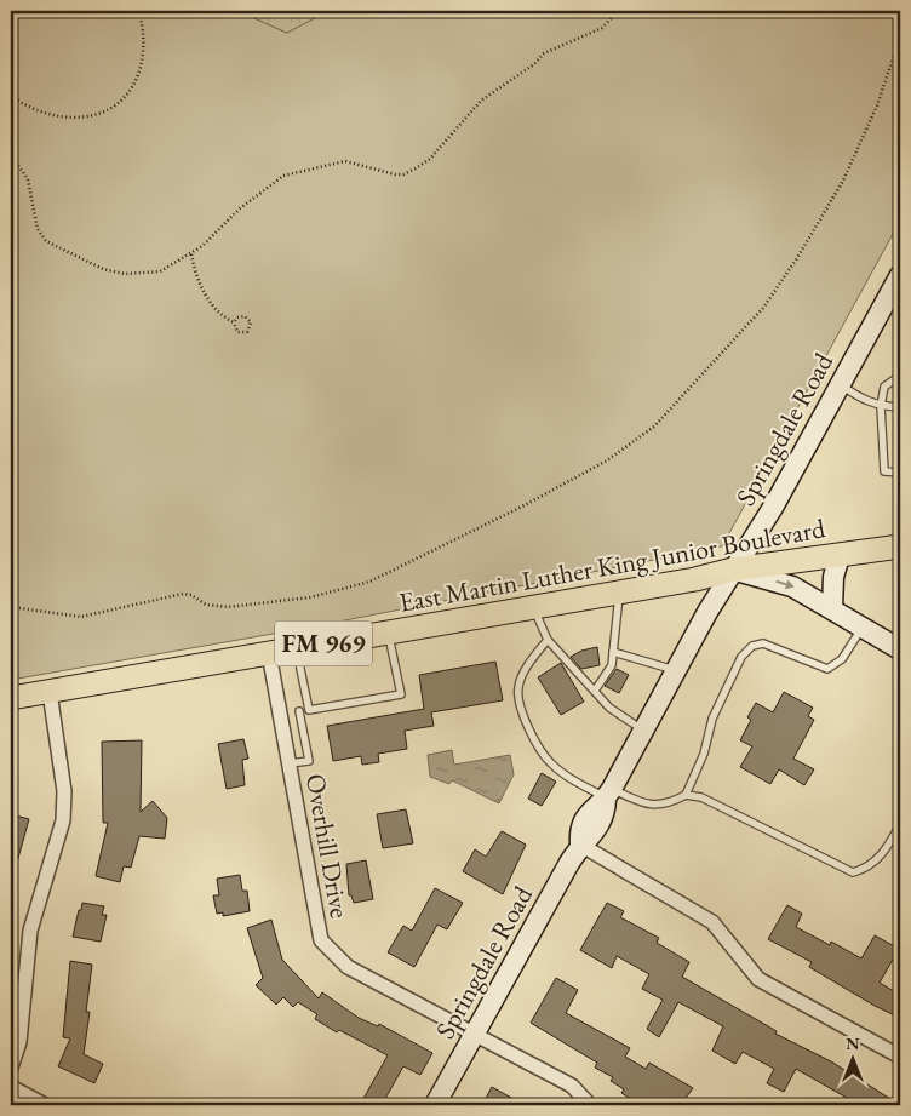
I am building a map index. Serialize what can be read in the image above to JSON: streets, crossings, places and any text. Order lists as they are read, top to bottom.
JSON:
{
  "streets": {
    "main road": ["Springdale Road", "East Martin Luther King Junior Boulevard", "FM 969"],
    "street": ["Overhill Drive"]
  },
  "crossings": [
    ["Springdale Road", "East Martin Luther King Junior Boulevard"],
    ["Springdale Road", "Overhill Drive"],
    ["East Martin Luther King Junior Boulevard", "Overhill Drive"]
  ],
  "north": "top"
}
